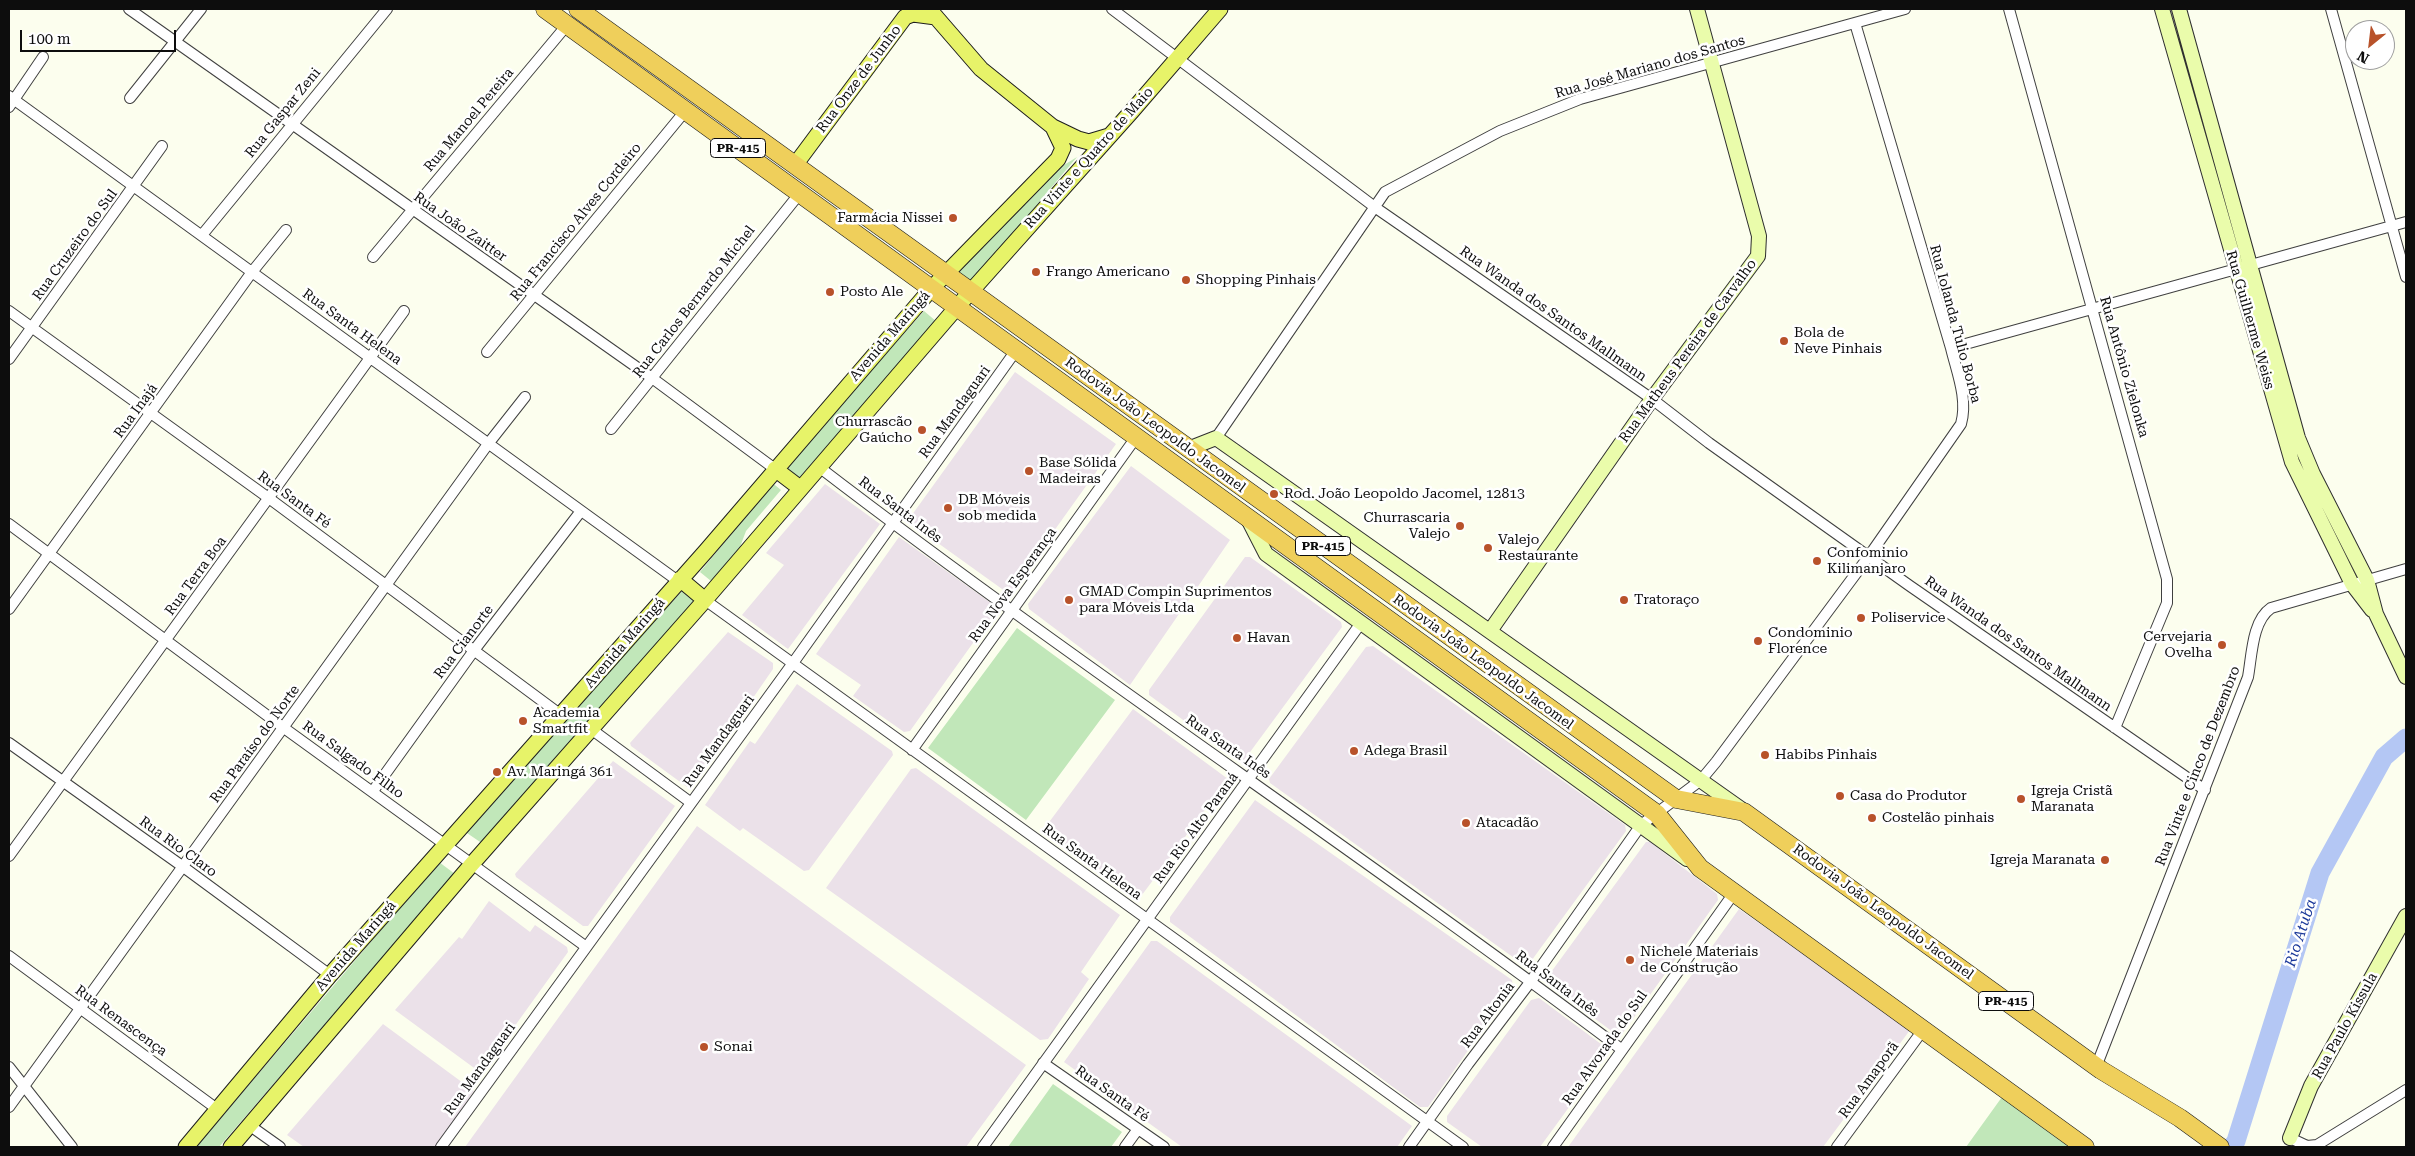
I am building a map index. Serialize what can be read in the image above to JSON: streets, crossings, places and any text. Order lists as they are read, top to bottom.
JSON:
{
  "streets": {
    "highway": ["PR-415", "Rodovia João Leopoldo Jacomel"],
    "main road": ["Rua Onze de Junho", "Rua Vinte e Quatro de Maio", "Avenida Maringá"],
    "street": [
      "Rua José Mariano dos Santos",
      "Rua Gaspar Zeni",
      "Rua Manoel Pereira",
      "Rua Francisco Alves Cordeiro",
      "Rua João Zaitter",
      "Rua Cruzeiro do Sul",
      "Rua Carlos Bernardo Michel",
      "Rua Wanda dos Santos Mallmann",
      "Rua Guilherme Weiss",
      "Rua Iolanda Tulio Borba",
      "Rua Santa Helena",
      "Rua Matheus Pereira de Carvalho",
      "Rua Antônio Zielonka",
      "Rua Inajá",
      "Rua Mandaguari",
      "Rua Santa Fé",
      "Rua Santa Inês",
      "Rua Terra Boa",
      "Rua Nova Esperança",
      "Rua Cianorte",
      "Rua Paraíso do Norte",
      "Rua Salgado Filho",
      "Rua Vinte e Cinco de Dezembro",
      "Rua Rio Alto Paraná",
      "Rua Rio Claro",
      "Rua Altonia",
      "Rua Renascença",
      "Rua Paulo Kissula",
      "Rua Alvorada do Sul",
      "Rua Amaporã"
    ]
  },
  "crossings": [
    ["Rua José Mariano dos Santos", "Rua Wanda dos Santos Mallmann"],
    ["Rua José Mariano dos Santos", "Rua Iolanda Tulio Borba"],
    ["Rua José Mariano dos Santos", "Rua Matheus Pereira de Carvalho"],
    ["Rua José Mariano dos Santos", "Rodovia João Leopoldo Jacomel"],
    ["Rua Onze de Junho", "Rodovia João Leopoldo Jacomel"],
    ["Rua Gaspar Zeni", "Rua João Zaitter"],
    ["Rua Gaspar Zeni", "Rua Santa Helena"],
    ["Rua Manoel Pereira", "Rua João Zaitter"],
    ["Rua Manoel Pereira", "Rodovia João Leopoldo Jacomel"],
    ["Rua Vinte e Quatro de Maio", "Rua Wanda dos Santos Mallmann"],
    ["Rua Vinte e Quatro de Maio", "Avenida Maringá"],
    ["Rua Vinte e Quatro de Maio", "Rodovia João Leopoldo Jacomel"],
    ["Rua Francisco Alves Cordeiro", "Rua João Zaitter"],
    ["Rua Francisco Alves Cordeiro", "Rodovia João Leopoldo Jacomel"],
    ["Rua João Zaitter", "Rua Carlos Bernardo Michel"],
    ["Rua João Zaitter", "Avenida Maringá"],
    ["Rua Cruzeiro do Sul", "Rua Santa Helena"],
    ["Rua Cruzeiro do Sul", "Rua Santa Fé"],
    ["Rua Carlos Bernardo Michel", "Rodovia João Leopoldo Jacomel"],
    ["Rua Wanda dos Santos Mallmann", "Rua Iolanda Tulio Borba"],
    ["Rua Wanda dos Santos Mallmann", "Rua Matheus Pereira de Carvalho"],
    ["Rua Wanda dos Santos Mallmann", "Rua Antônio Zielonka"],
    ["Rua Wanda dos Santos Mallmann", "Rua Vinte e Cinco de Dezembro"],
    ["Rua Guilherme Weiss", "Rua Vinte e Cinco de Dezembro"],
    ["Rua Iolanda Tulio Borba", "Rodovia João Leopoldo Jacomel"],
    ["Rua Iolanda Tulio Borba", "Rua Altonia"],
    ["Rua Santa Helena", "Avenida Maringá"],
    ["Rua Santa Helena", "Rua Inajá"],
    ["Rua Santa Helena", "Rua Mandaguari"],
    ["Rua Santa Helena", "Rua Terra Boa"],
    ["Rua Santa Helena", "Rua Nova Esperança"],
    ["Rua Santa Helena", "Rua Cianorte"],
    ["Rua Santa Helena", "Rua Paraíso do Norte"],
    ["Rua Santa Helena", "Rua Rio Alto Paraná"],
    ["Rua Santa Helena", "Rua Altonia"],
    ["Avenida Maringá", "Rodovia João Leopoldo Jacomel"],
    ["Avenida Maringá", "Rua Santa Fé"],
    ["Avenida Maringá", "Rua Salgado Filho"],
    ["Avenida Maringá", "Rua Rio Claro"],
    ["Avenida Maringá", "Rua Renascença"],
    ["Rua Matheus Pereira de Carvalho", "Rodovia João Leopoldo Jacomel"],
    ["Rua Inajá", "Rua Santa Fé"],
    ["Rua Inajá", "Rua Salgado Filho"],
    ["Rua Mandaguari", "Rodovia João Leopoldo Jacomel"],
    ["Rua Mandaguari", "Rua Santa Inês"],
    ["Rua Mandaguari", "Rua Salgado Filho"],
    ["Rodovia João Leopoldo Jacomel", "Rua Nova Esperança"],
    ["Rodovia João Leopoldo Jacomel", "Rua Vinte e Cinco de Dezembro"],
    ["Rodovia João Leopoldo Jacomel", "Rua Rio Alto Paraná"],
    ["Rodovia João Leopoldo Jacomel", "Rua Altonia"],
    ["Rodovia João Leopoldo Jacomel", "Rua Alvorada do Sul"],
    ["Rodovia João Leopoldo Jacomel", "Rua Amaporã"],
    ["Rua Santa Fé", "Rua Terra Boa"],
    ["Rua Santa Fé", "Rua Cianorte"],
    ["Rua Santa Fé", "Rua Paraíso do Norte"],
    ["Rua Santa Fé", "Rua Rio Alto Paraná"],
    ["Rua Santa Inês", "Rua Nova Esperança"],
    ["Rua Santa Inês", "Rua Rio Alto Paraná"],
    ["Rua Santa Inês", "Rua Altonia"],
    ["Rua Santa Inês", "Rua Alvorada do Sul"],
    ["Rua Terra Boa", "Rua Salgado Filho"],
    ["Rua Terra Boa", "Rua Rio Claro"],
    ["Rua Cianorte", "Rua Salgado Filho"],
    ["Rua Paraíso do Norte", "Rua Salgado Filho"],
    ["Rua Paraíso do Norte", "Rua Rio Claro"],
    ["Rua Paraíso do Norte", "Rua Renascença"]
  ],
  "water": ["Rio Atuba"],
  "places": [
    "Farmácia Nissei",
    "Frango Americano",
    "Shopping Pinhais",
    "Posto Ale",
    "Bola de Neve Pinhais",
    "Churrascão Gaúcho",
    "Base Sólida Madeiras",
    "Rod. João Leopoldo Jacomel, 12813",
    "DB Móveis sob medida",
    "Churrascaria Valejo",
    "Valejo Restaurante",
    "Confominio Kilimanjaro",
    "GMAD Compin Suprimentos para Móveis Ltda",
    "Tratoraço",
    "Poliservice",
    "Havan",
    "Condominio Florence",
    "Cervejaria Ovelha",
    "Academia Smartfit",
    "Adega Brasil",
    "Habibs Pinhais",
    "Av. Maringá 361",
    "Casa do Produtor",
    "Igreja Cristã Maranata",
    "Costelão pinhais",
    "Atacadão",
    "Igreja Maranata",
    "Nichele Materiais de Construção",
    "Sonai"
  ],
  "scale_bar": "100 m",
  "north": "bottom left"
}
